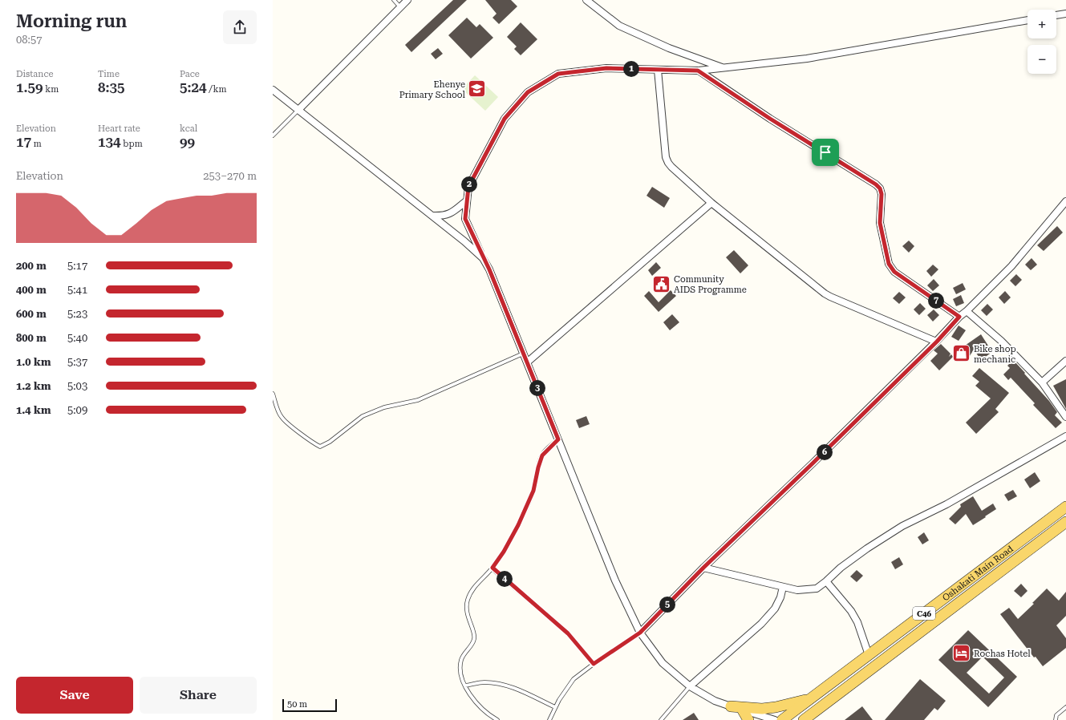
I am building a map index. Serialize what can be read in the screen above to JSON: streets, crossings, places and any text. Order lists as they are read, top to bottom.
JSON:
{
  "streets": {
    "main road": ["Oshakati Main Road", "C46"]
  },
  "places": {
    "school or university": ["Ehenye Primary School"],
    "public building": ["Community AIDS Programme"],
    "shop": ["Bike shop mechanic"],
    "hotel": ["Rochas Hotel"]
  },
  "scale_bar": "50 m",
  "page": {
    "heading": ["Morning run", "08:57"],
    "map_buttons": ["+", "−"],
    "stats": [
      ["Distance", "1.59 km"],
      ["Time", "8:35"],
      ["Pace", "5:24 /km"],
      ["Elevation", "17 m"],
      ["Heart rate", "134 bpm"],
      ["kcal", "99"]
    ],
    "pins": [
      "1",
      "2",
      "7",
      "3",
      "6",
      "4",
      "5"
    ],
    "chart": ["Elevation", "253–270 m"],
    "list": [
      {
        "name": "200 m",
        "note": "5:17"
      },
      {
        "name": "400 m",
        "note": "5:41"
      },
      {
        "name": "600 m",
        "note": "5:23"
      },
      {
        "name": "800 m",
        "note": "5:40"
      },
      {
        "name": "1.0 km",
        "note": "5:37"
      },
      {
        "name": "1.2 km",
        "note": "5:03"
      },
      {
        "name": "1.4 km",
        "note": "5:09"
      }
    ],
    "buttons": ["Save", "Share"],
    "scale": "50 m"
  }
}
